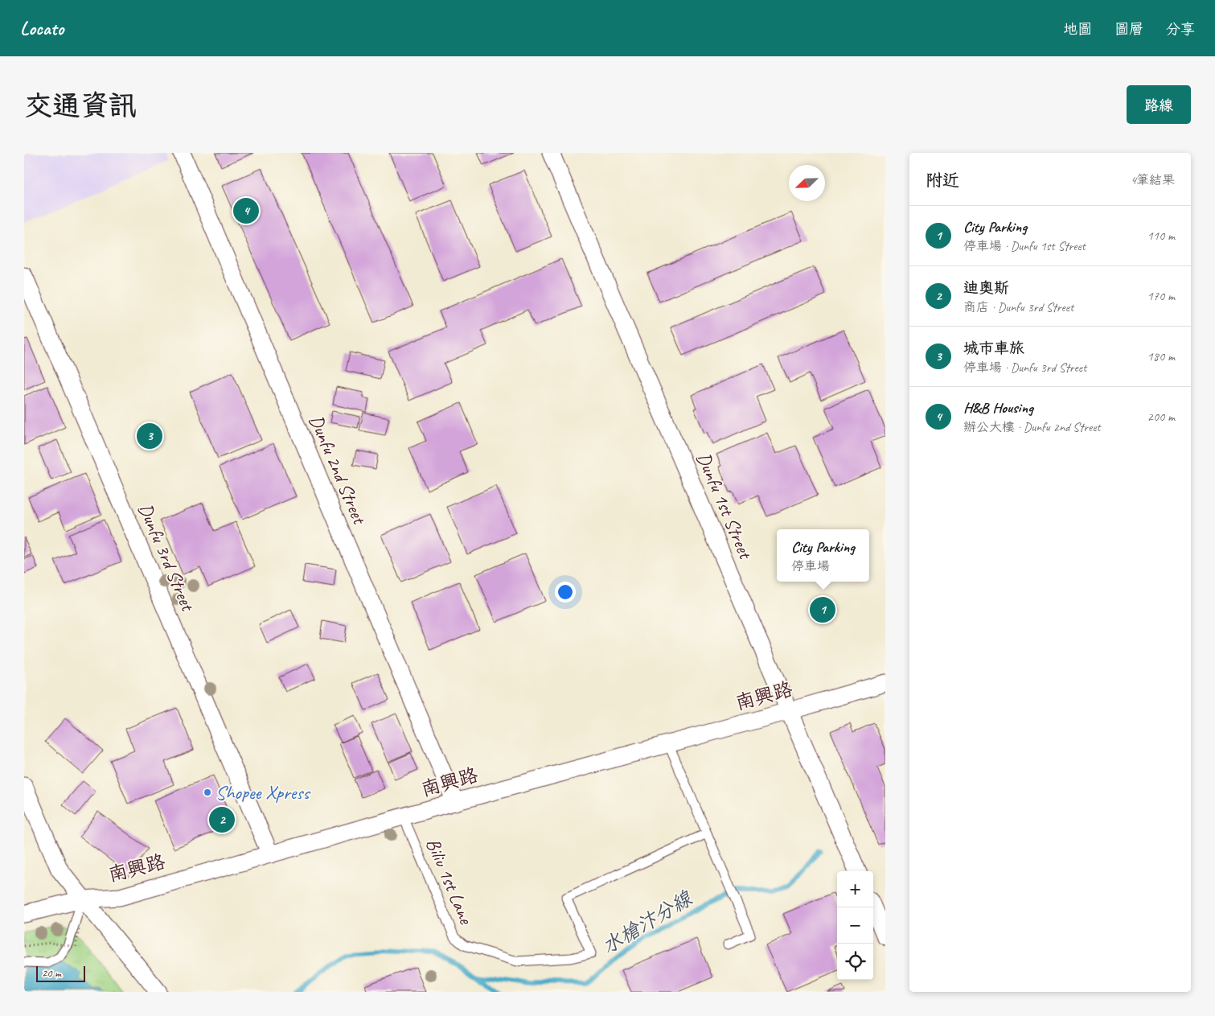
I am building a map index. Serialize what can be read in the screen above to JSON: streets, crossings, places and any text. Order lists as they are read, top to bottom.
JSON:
{
  "streets": {
    "street": [
      "Dunfu 2nd Street",
      "Dunfu 1st Street",
      "Dunfu 3rd Street",
      "南興路"
    ],
    "lane": ["Biliu 1st Lane"]
  },
  "crossings": [
    ["Dunfu 2nd Street", "南興路"],
    ["Dunfu 1st Street", "南興路"],
    ["Dunfu 3rd Street", "南興路"],
    ["南興路", "Biliu 1st Lane"]
  ],
  "water": ["水槍汴分線"],
  "places": ["Shopee Xpress"],
  "scale_bar": "20 m",
  "north": "bottom left",
  "page": {
    "header": "Locato",
    "nav": ["地圖", "圖層", "分享"],
    "buttons": "路線",
    "title": "交通資訊",
    "heading": ["附近", "4筆結果"],
    "pins": [
      "4",
      "3",
      "1",
      "2"
    ],
    "list": [
      {
        "mark": "1",
        "name": "City Parking",
        "note": "停車場 · Dunfu 1st Street",
        "value": "110 m"
      },
      {
        "mark": "2",
        "name": "迪奧斯",
        "note": "商店 · Dunfu 3rd Street",
        "value": "170 m"
      },
      {
        "mark": "3",
        "name": "城市車旅",
        "note": "停車場 · Dunfu 3rd Street",
        "value": "180 m"
      },
      {
        "mark": "4",
        "name": "H&B Housing",
        "note": "辦公大樓 · Dunfu 2nd Street",
        "value": "200 m"
      }
    ],
    "popup": ["City Parking", "停車場"],
    "map_buttons": ["+", "−"],
    "scale": "20 m"
  }
}
